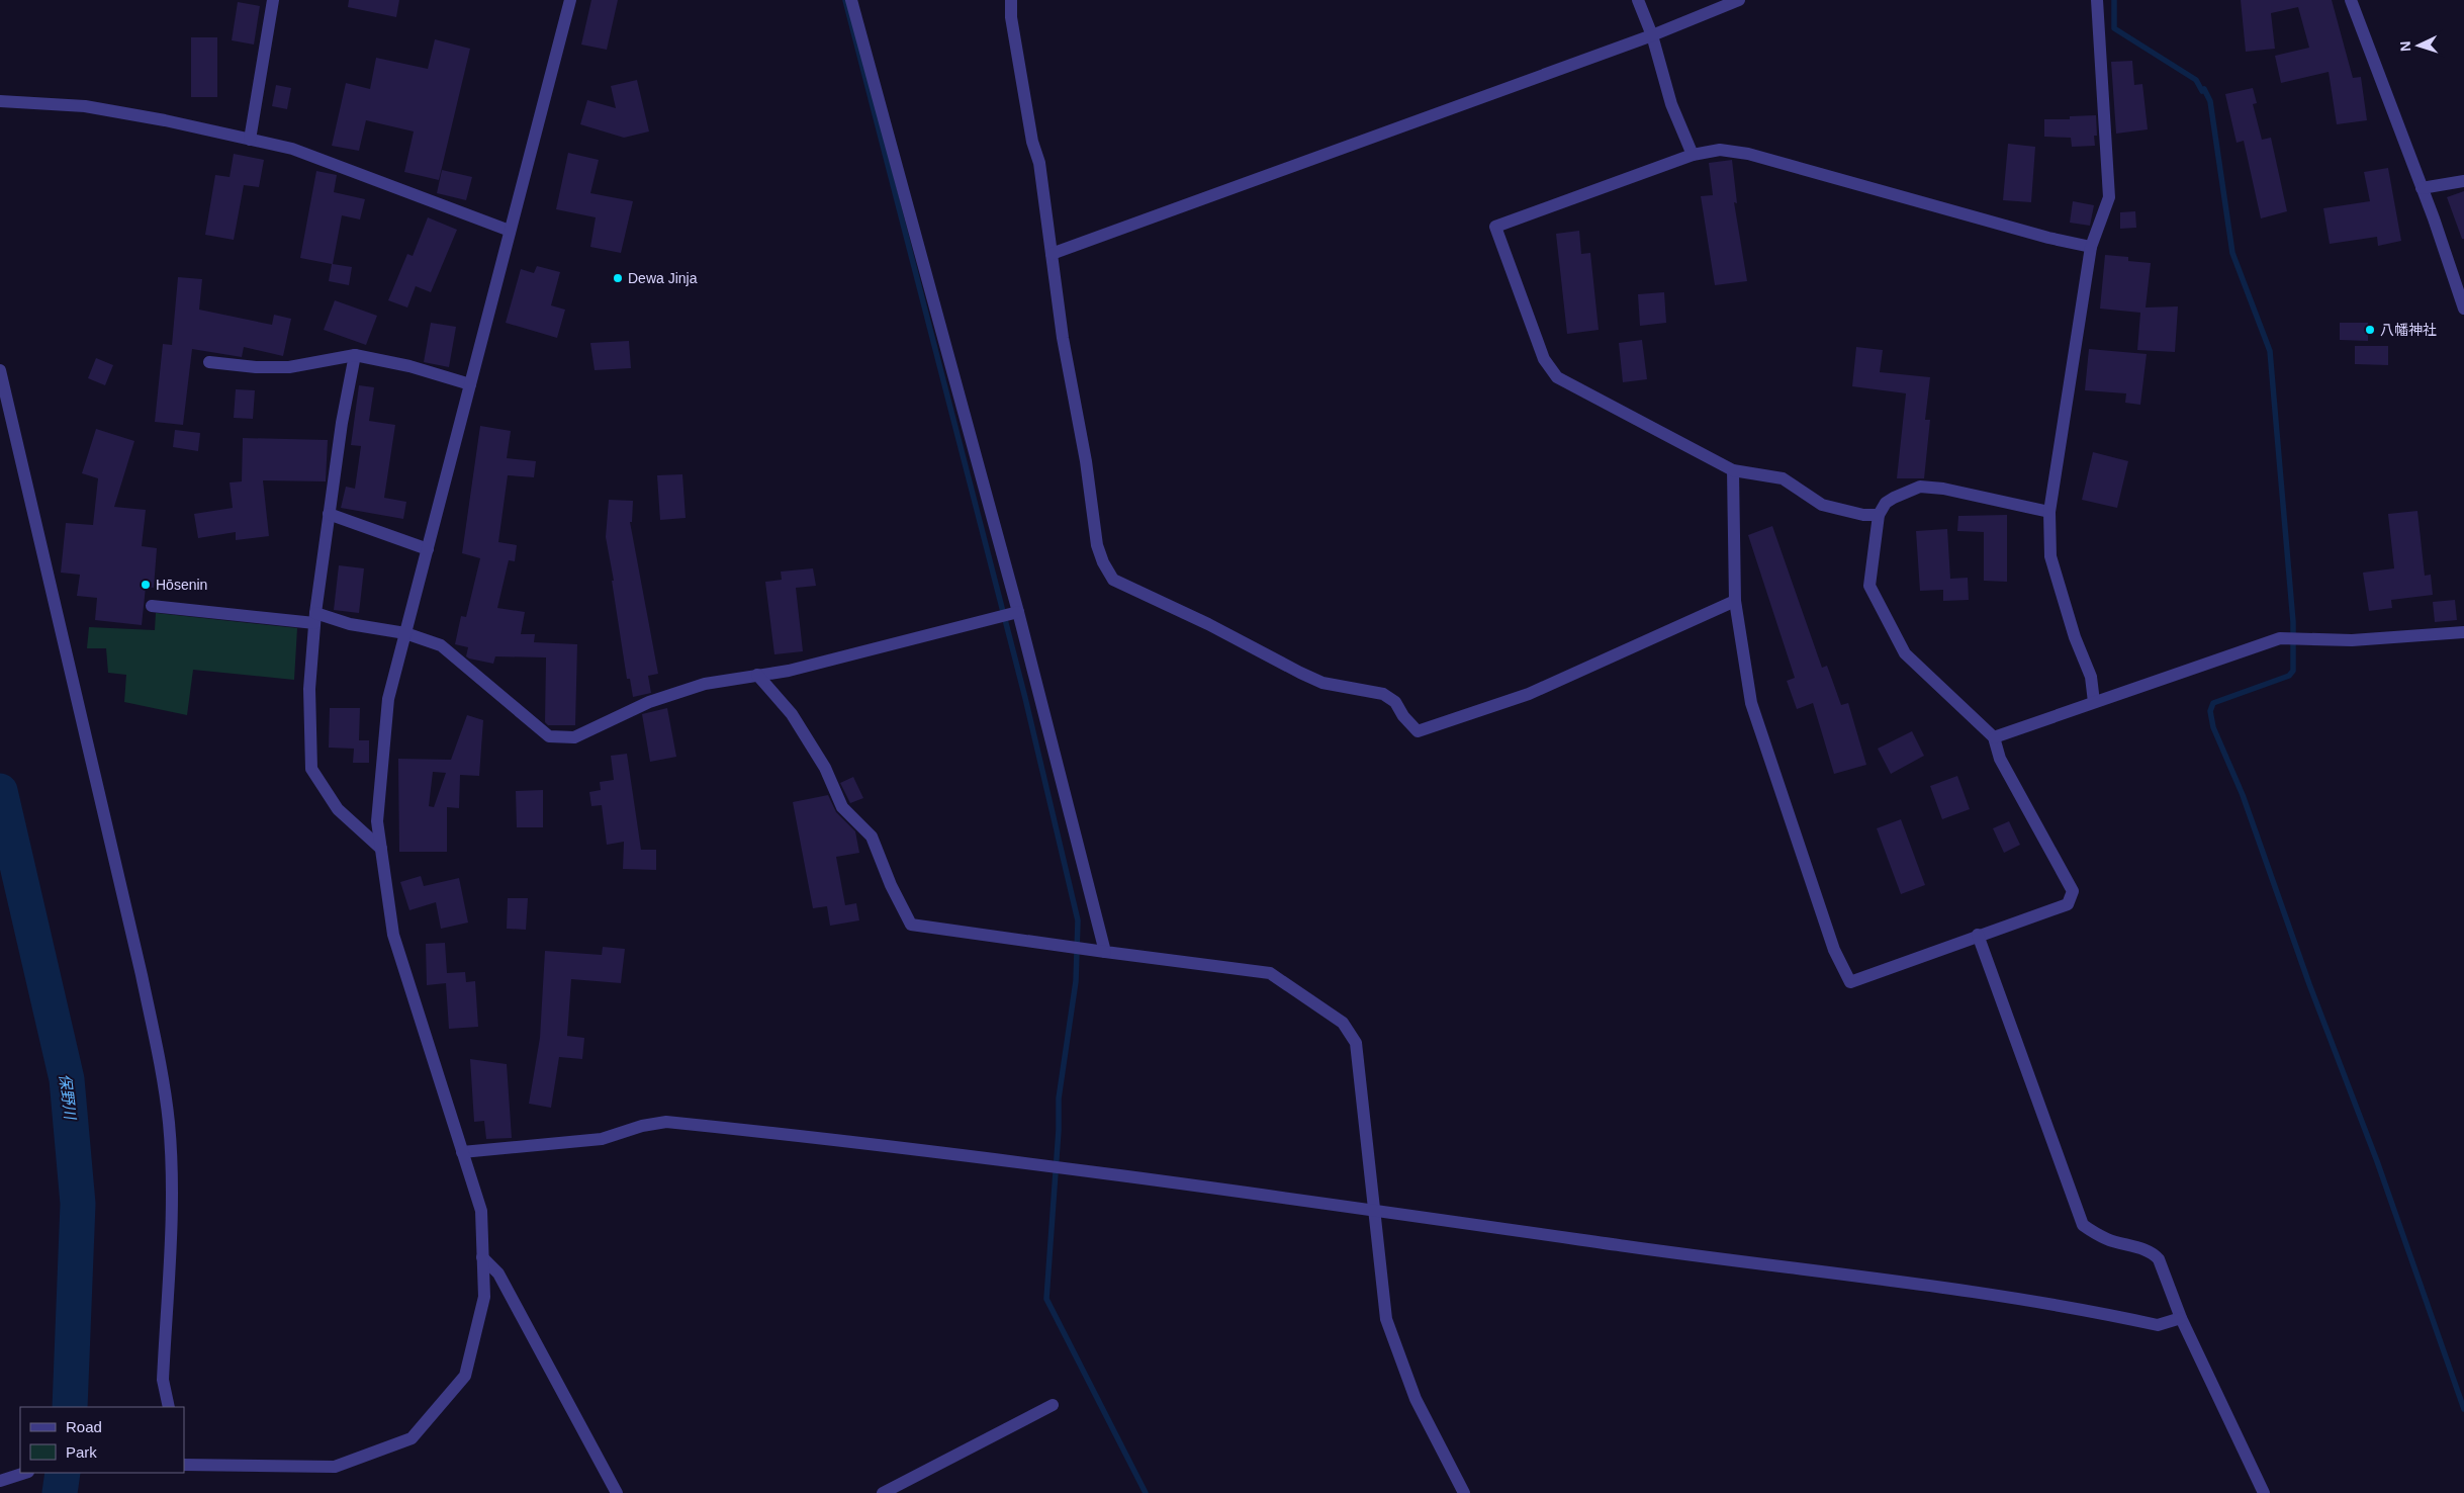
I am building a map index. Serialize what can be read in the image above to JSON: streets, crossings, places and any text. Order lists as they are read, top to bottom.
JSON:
{
  "water": ["保野川"],
  "places": ["Dewa Jinja", "八幡神社", "Hōsenin"],
  "legend": ["Road", "Park"],
  "north": "left"
}
